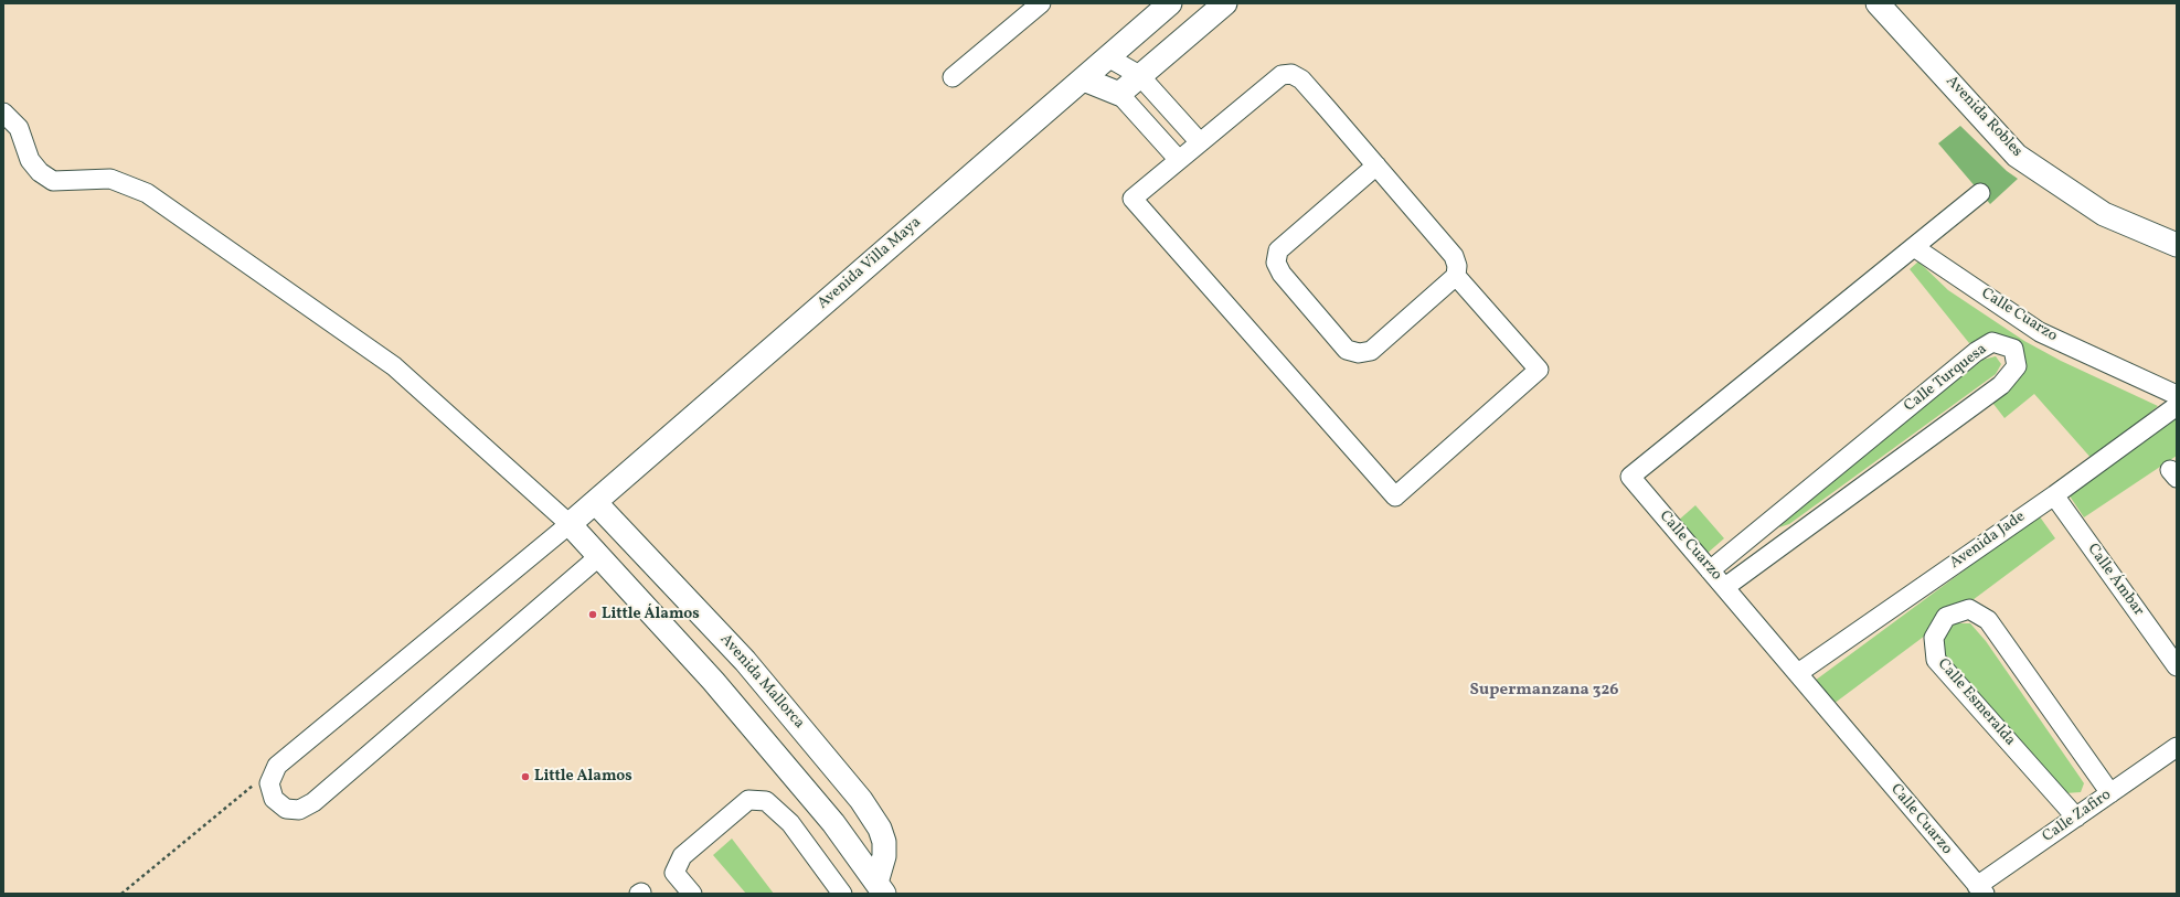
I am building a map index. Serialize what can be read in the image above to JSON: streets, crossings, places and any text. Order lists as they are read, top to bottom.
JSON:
{
  "streets": {
    "main road": ["Avenida Robles", "Avenida Villa Maya", "Avenida Mallorca"],
    "street": [
      "Calle Cuarzo",
      "Calle Turquesa",
      "Avenida Jade",
      "Calle Ámbar",
      "Calle Esmeralda",
      "Calle Zafiro"
    ]
  },
  "crossings": [
    ["Avenida Villa Maya", "Avenida Mallorca"],
    ["Calle Cuarzo", "Calle Turquesa"],
    ["Calle Cuarzo", "Avenida Jade"],
    ["Calle Cuarzo", "Calle Zafiro"],
    ["Avenida Jade", "Calle Ámbar"],
    ["Calle Esmeralda", "Calle Zafiro"]
  ],
  "districts": ["Supermanzana 326"],
  "places": ["Little Álamos", "Little Alamos"]
}
